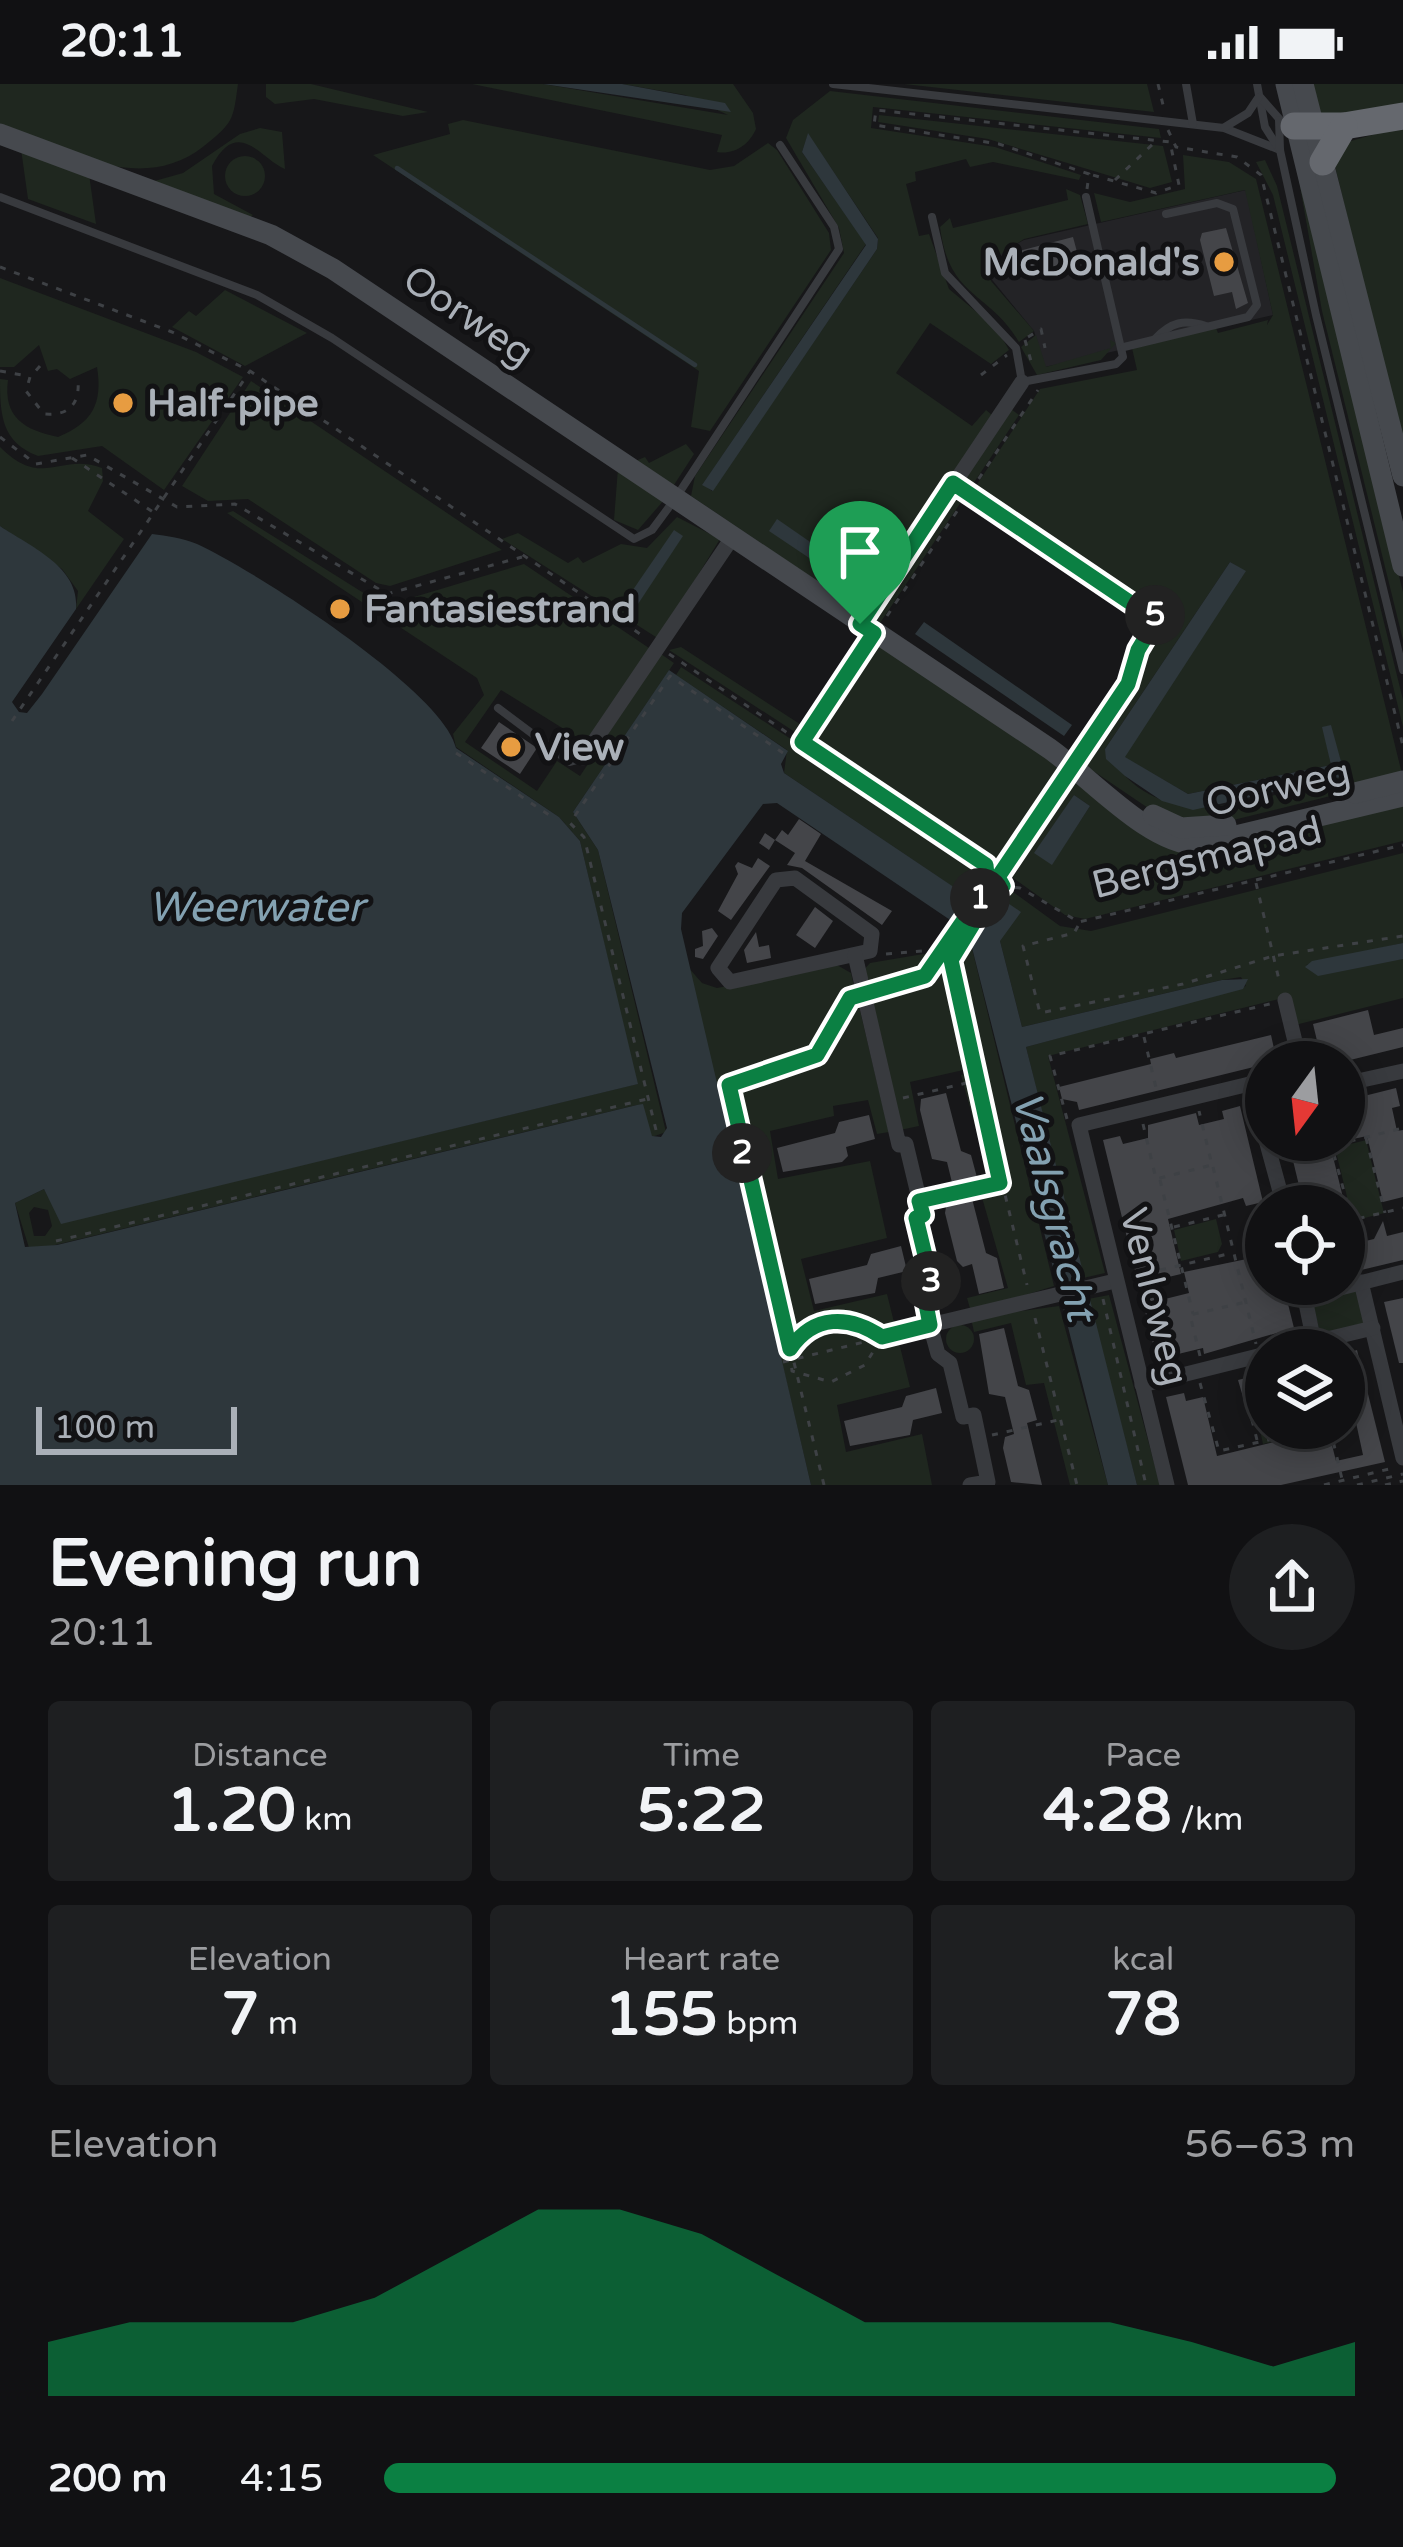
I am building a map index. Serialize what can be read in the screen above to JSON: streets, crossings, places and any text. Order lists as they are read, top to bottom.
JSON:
{
  "streets": {
    "street": ["Oorweg", "Venloweg"],
    "path": ["Bergsmapad"]
  },
  "water": ["Weerwater", "Vaalsgracht"],
  "places": [
    "McDonald's",
    "Half-pipe",
    "Fantasiestrand",
    "View"
  ],
  "scale_bar": "100 m",
  "north": "bottom",
  "page": {
    "status": "20:11",
    "pins": [
      "5",
      "1",
      "2",
      "3"
    ],
    "scale": "100 m",
    "heading": ["Evening run", "20:11"],
    "stats": [
      ["Distance", "1.20 km"],
      ["Time", "5:22"],
      ["Pace", "4:28 /km"],
      ["Elevation", "7 m"],
      ["Heart rate", "155 bpm"],
      ["kcal", "78"]
    ],
    "chart": ["Elevation", "56–63 m"],
    "list": [
      {
        "name": "200 m",
        "note": "4:15"
      }
    ]
  }
}
